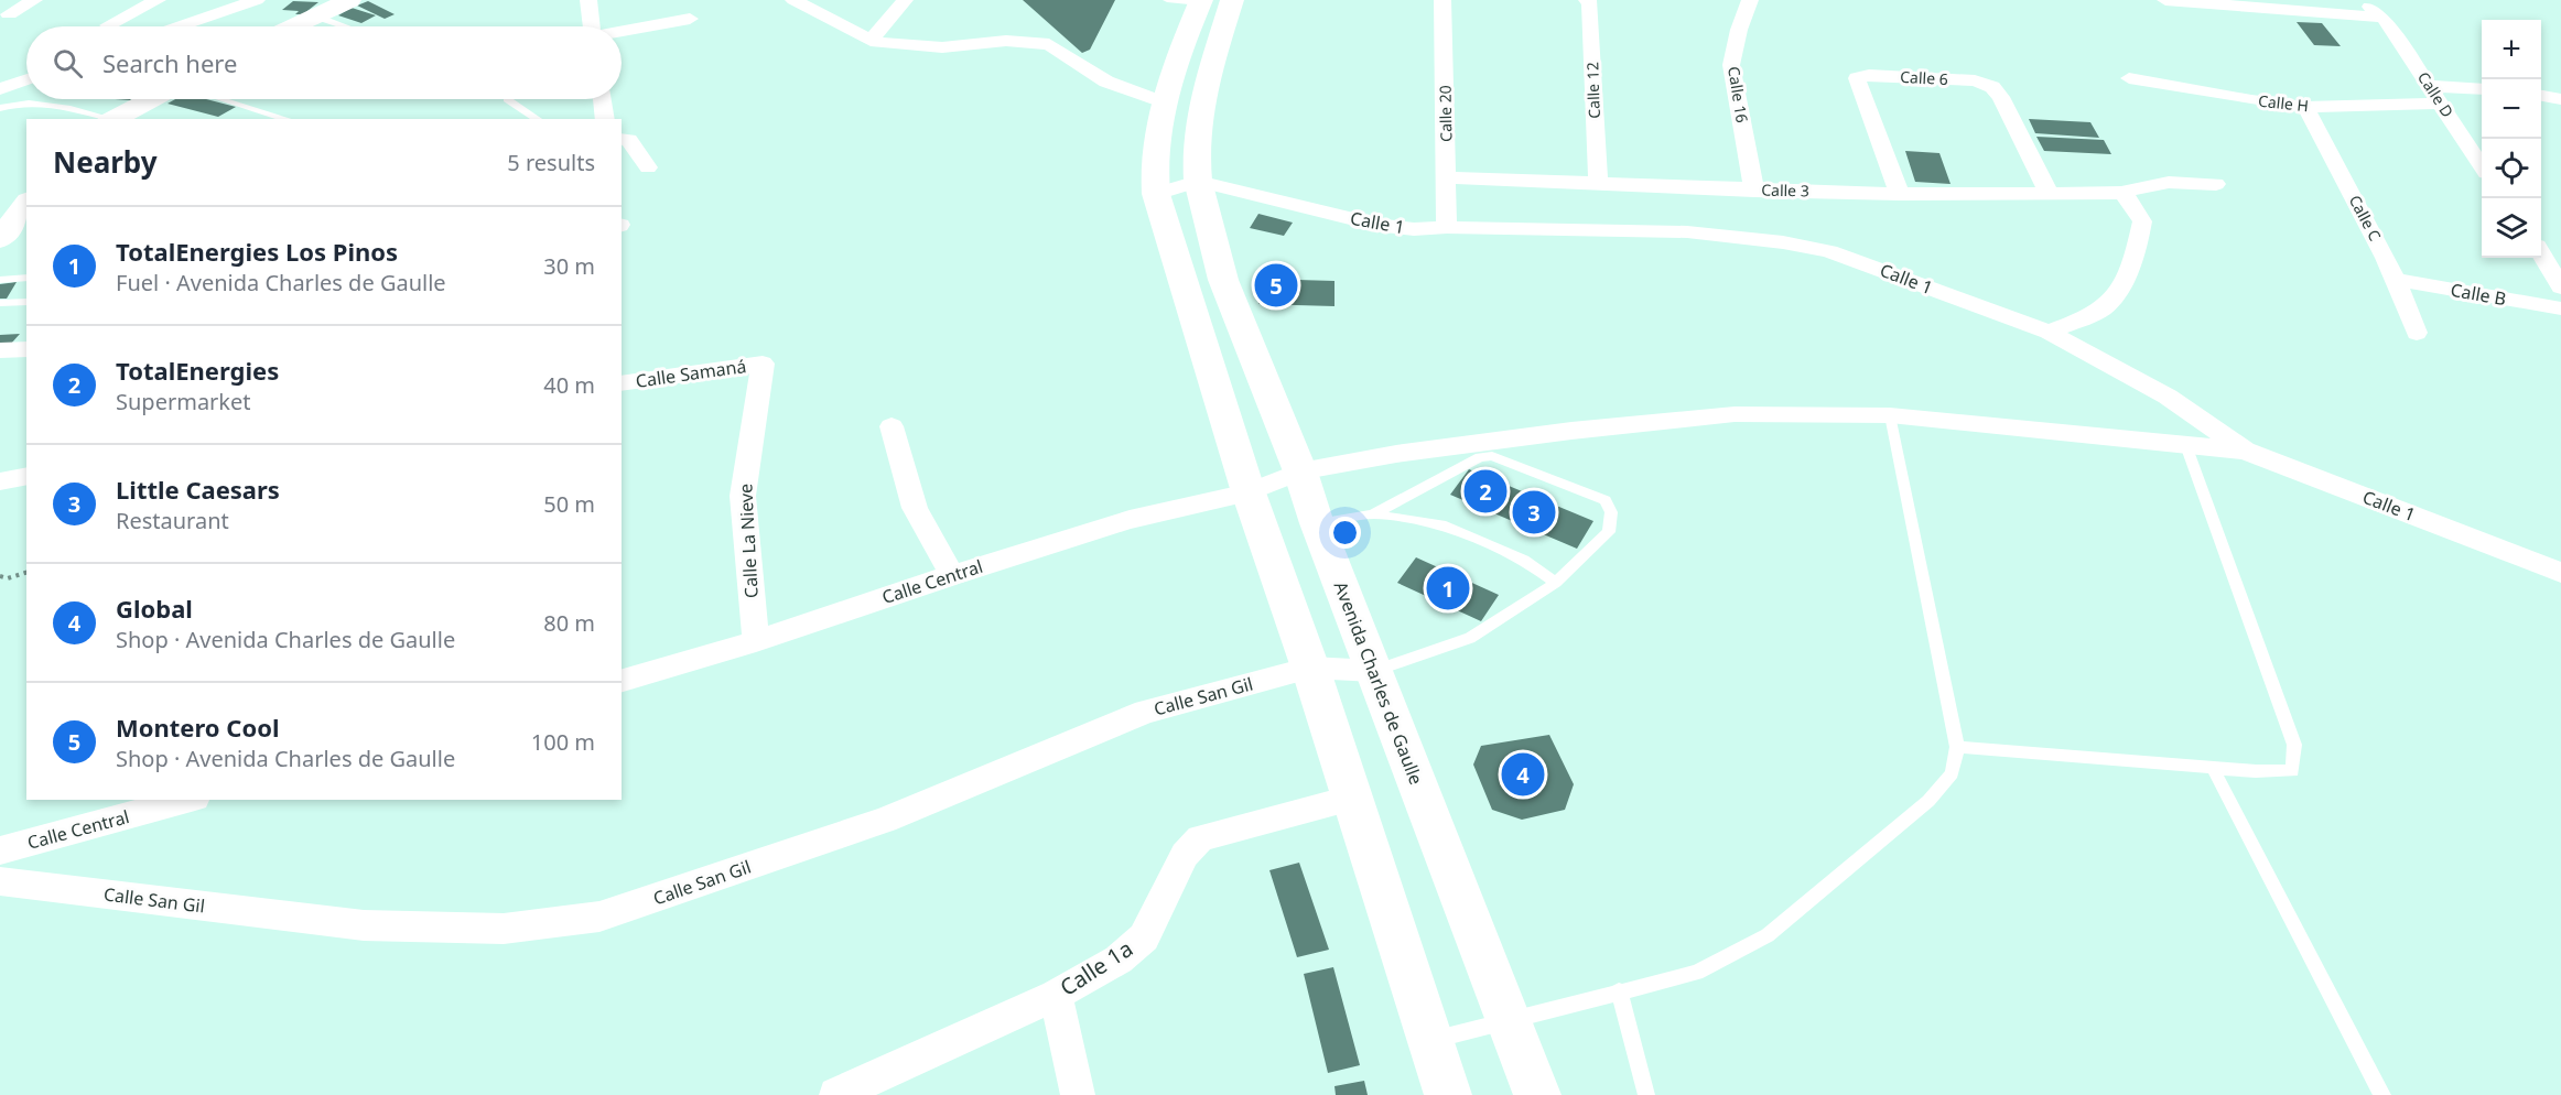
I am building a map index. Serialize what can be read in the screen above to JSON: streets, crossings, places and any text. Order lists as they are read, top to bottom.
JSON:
{
  "streets": {
    "main road": ["Avenida Charles de Gaulle"],
    "street": [
      "Calle 6",
      "Calle 12",
      "Calle 16",
      "Calle D",
      "Calle H",
      "Calle 20",
      "Calle 3",
      "Calle C",
      "Calle 1",
      "Calle B",
      "Calle Samaná",
      "Calle La Nieve",
      "Calle Central",
      "Calle San Gil",
      "Calle 1a"
    ]
  },
  "crossings": [
    ["Calle 6", "Calle 3"],
    ["Calle 12", "Calle 3"],
    ["Calle 16", "Calle 3"],
    ["Calle D", "Calle H"],
    ["Calle H", "Calle C"],
    ["Calle 20", "Calle 3"],
    ["Calle 20", "Calle 1"],
    ["Calle C", "Calle B"],
    ["Calle 1", "Calle Central"],
    ["Calle 1", "Avenida Charles de Gaulle"],
    ["Calle Samaná", "Calle La Nieve"],
    ["Calle La Nieve", "Calle Central"],
    ["Calle Central", "Avenida Charles de Gaulle"],
    ["Avenida Charles de Gaulle", "Calle San Gil"],
    ["Avenida Charles de Gaulle", "Calle 1a"]
  ],
  "page": {
    "map_buttons": ["+", "−"],
    "search": "Search here",
    "heading": ["Nearby", "5 results"],
    "list": [
      {
        "mark": "1",
        "name": "TotalEnergies Los Pinos",
        "note": "Fuel · Avenida Charles de Gaulle",
        "value": "30 m"
      },
      {
        "mark": "2",
        "name": "TotalEnergies",
        "note": "Supermarket",
        "value": "40 m"
      },
      {
        "mark": "3",
        "name": "Little Caesars",
        "note": "Restaurant",
        "value": "50 m"
      },
      {
        "mark": "4",
        "name": "Global",
        "note": "Shop · Avenida Charles de Gaulle",
        "value": "80 m"
      },
      {
        "mark": "5",
        "name": "Montero Cool",
        "note": "Shop · Avenida Charles de Gaulle",
        "value": "100 m"
      }
    ],
    "pins": [
      "5",
      "2",
      "3",
      "1",
      "4"
    ]
  }
}
